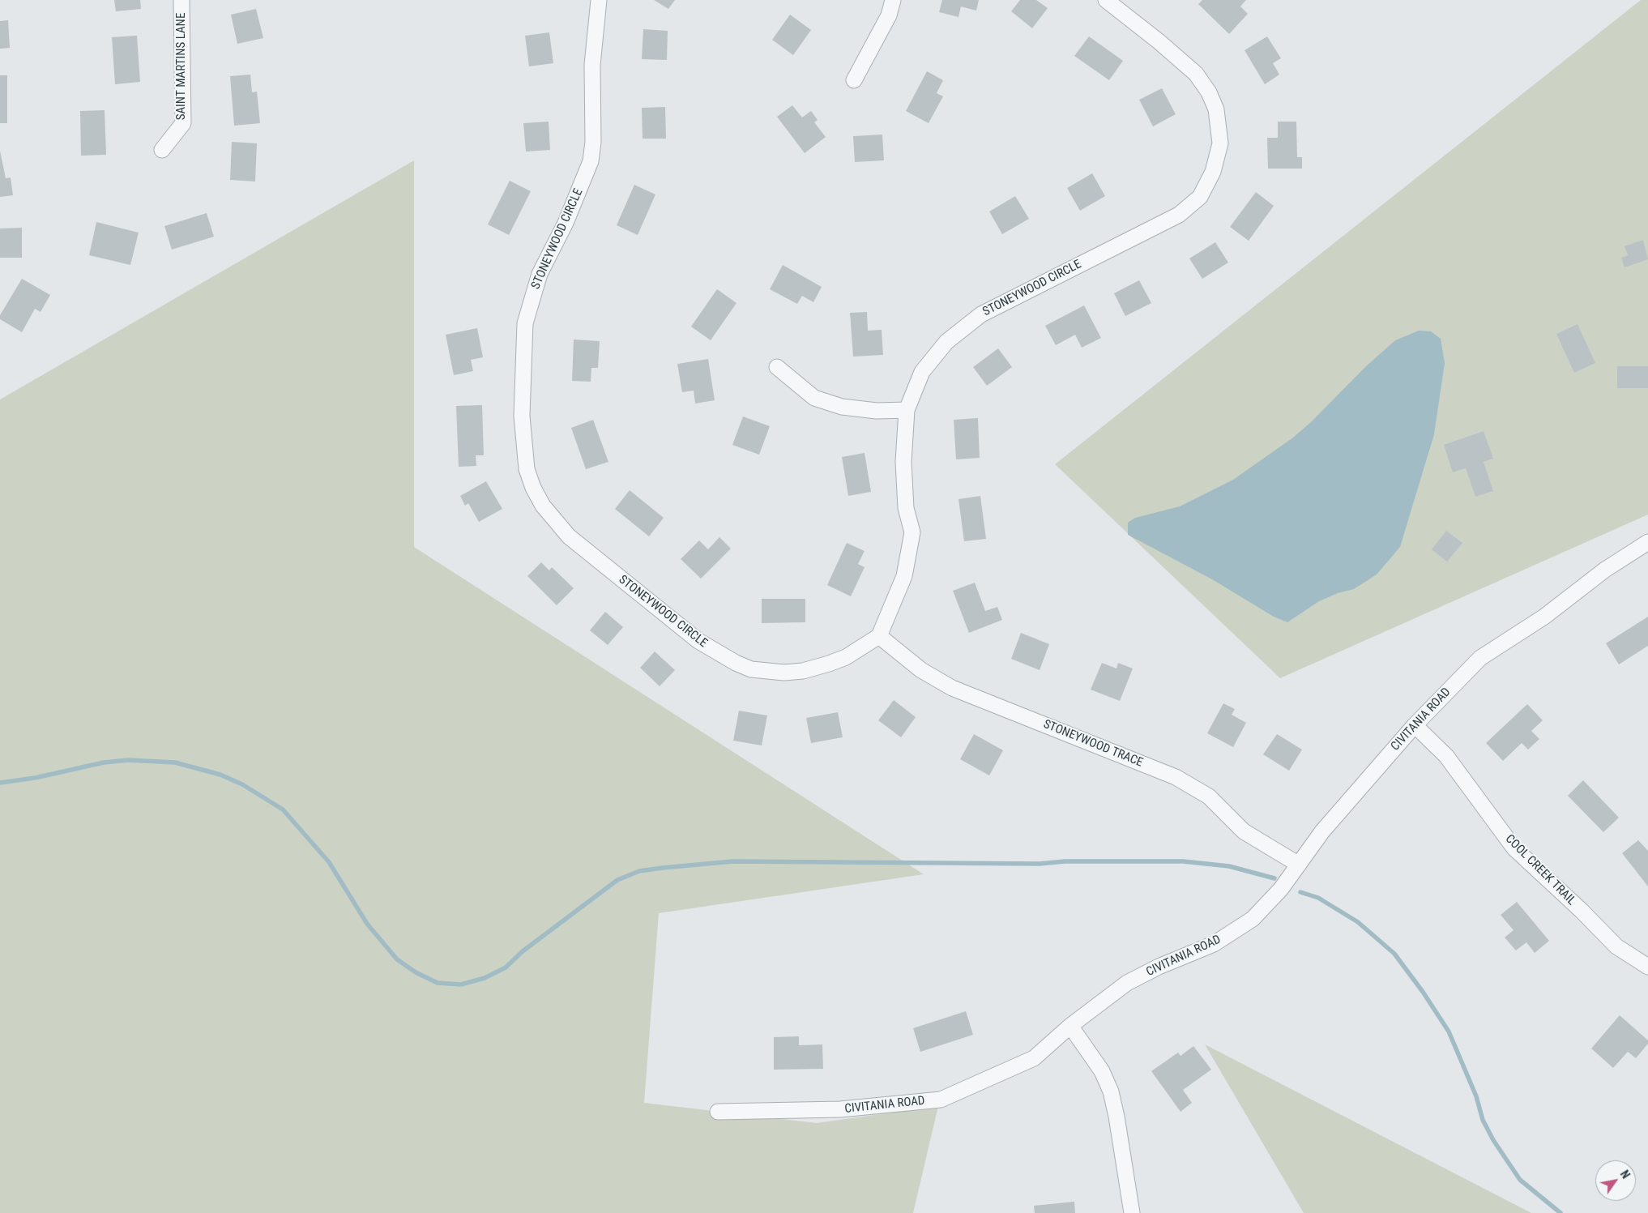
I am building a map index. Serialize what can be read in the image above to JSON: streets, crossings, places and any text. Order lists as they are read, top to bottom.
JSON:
{
  "streets": {
    "street": [
      "SAINT MARTINS LANE",
      "STONEYWOOD CIRCLE",
      "CIVITANIA ROAD",
      "STONEYWOOD TRACE",
      "COOL CREEK TRAIL"
    ]
  },
  "crossings": [
    ["STONEYWOOD CIRCLE", "STONEYWOOD TRACE"],
    ["CIVITANIA ROAD", "STONEYWOOD TRACE"],
    ["CIVITANIA ROAD", "COOL CREEK TRAIL"]
  ],
  "north": "top right"
}
